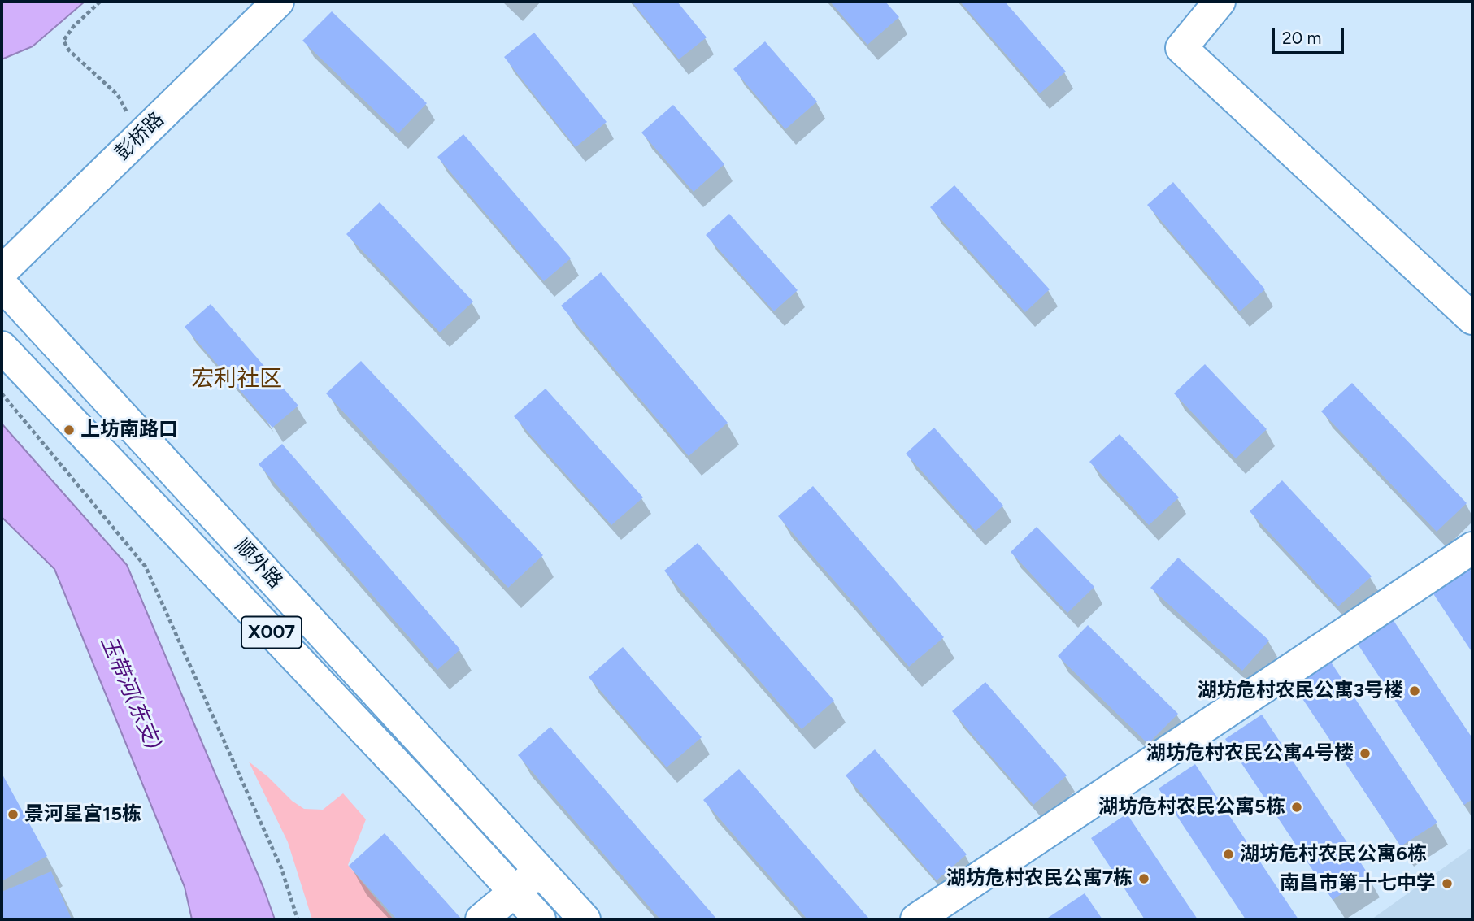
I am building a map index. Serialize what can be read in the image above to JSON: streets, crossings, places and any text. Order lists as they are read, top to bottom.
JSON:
{
  "streets": {
    "main road": ["彭桥路", "顺外路", "X007"]
  },
  "districts": ["宏利社区"],
  "water": ["玉带河(东支)"],
  "places": [
    "上坊南路口",
    "湖坊危村农民公寓3号楼",
    "湖坊危村农民公寓4号楼",
    "湖坊危村农民公寓5栋",
    "景河星宫15栋",
    "湖坊危村农民公寓6栋",
    "湖坊危村农民公寓7栋",
    "南昌市第十七中学"
  ],
  "scale_bar": "20 m"
}
